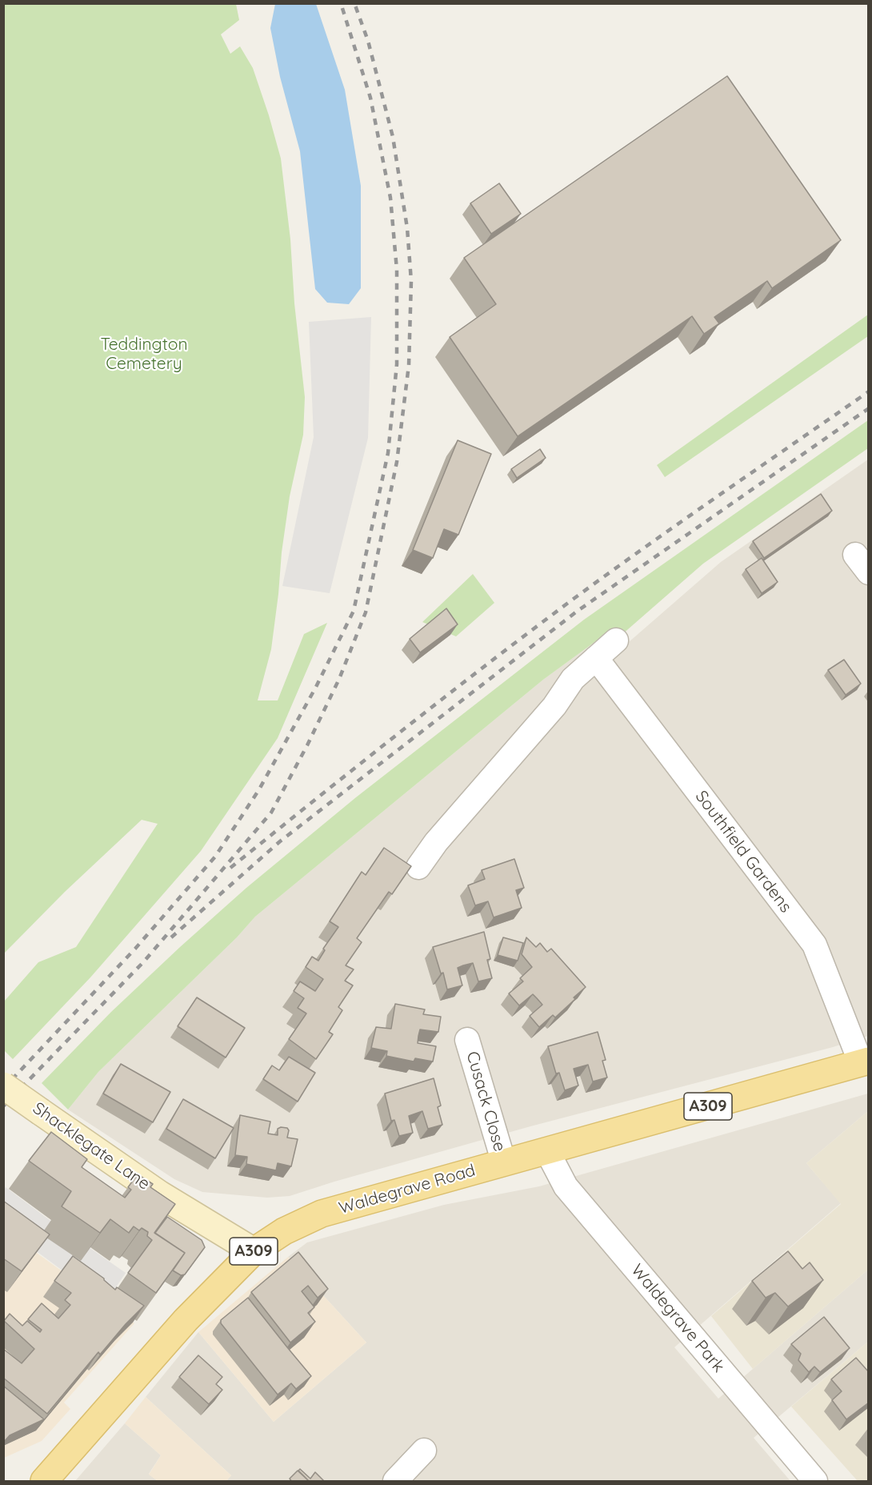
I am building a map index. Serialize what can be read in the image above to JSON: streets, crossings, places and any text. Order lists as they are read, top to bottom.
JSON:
{
  "streets": {
    "main road": ["A309", "Shacklegate Lane", "Waldegrave Road"],
    "street": ["Southfield Gardens", "Cusack Close", "Waldegrave Park"]
  },
  "crossings": [
    ["Southfield Gardens", "Waldegrave Road"],
    ["Cusack Close", "Waldegrave Road"],
    ["Shacklegate Lane", "Waldegrave Road"],
    ["Waldegrave Road", "Waldegrave Park"]
  ],
  "parks": ["Teddington Cemetery"]
}
